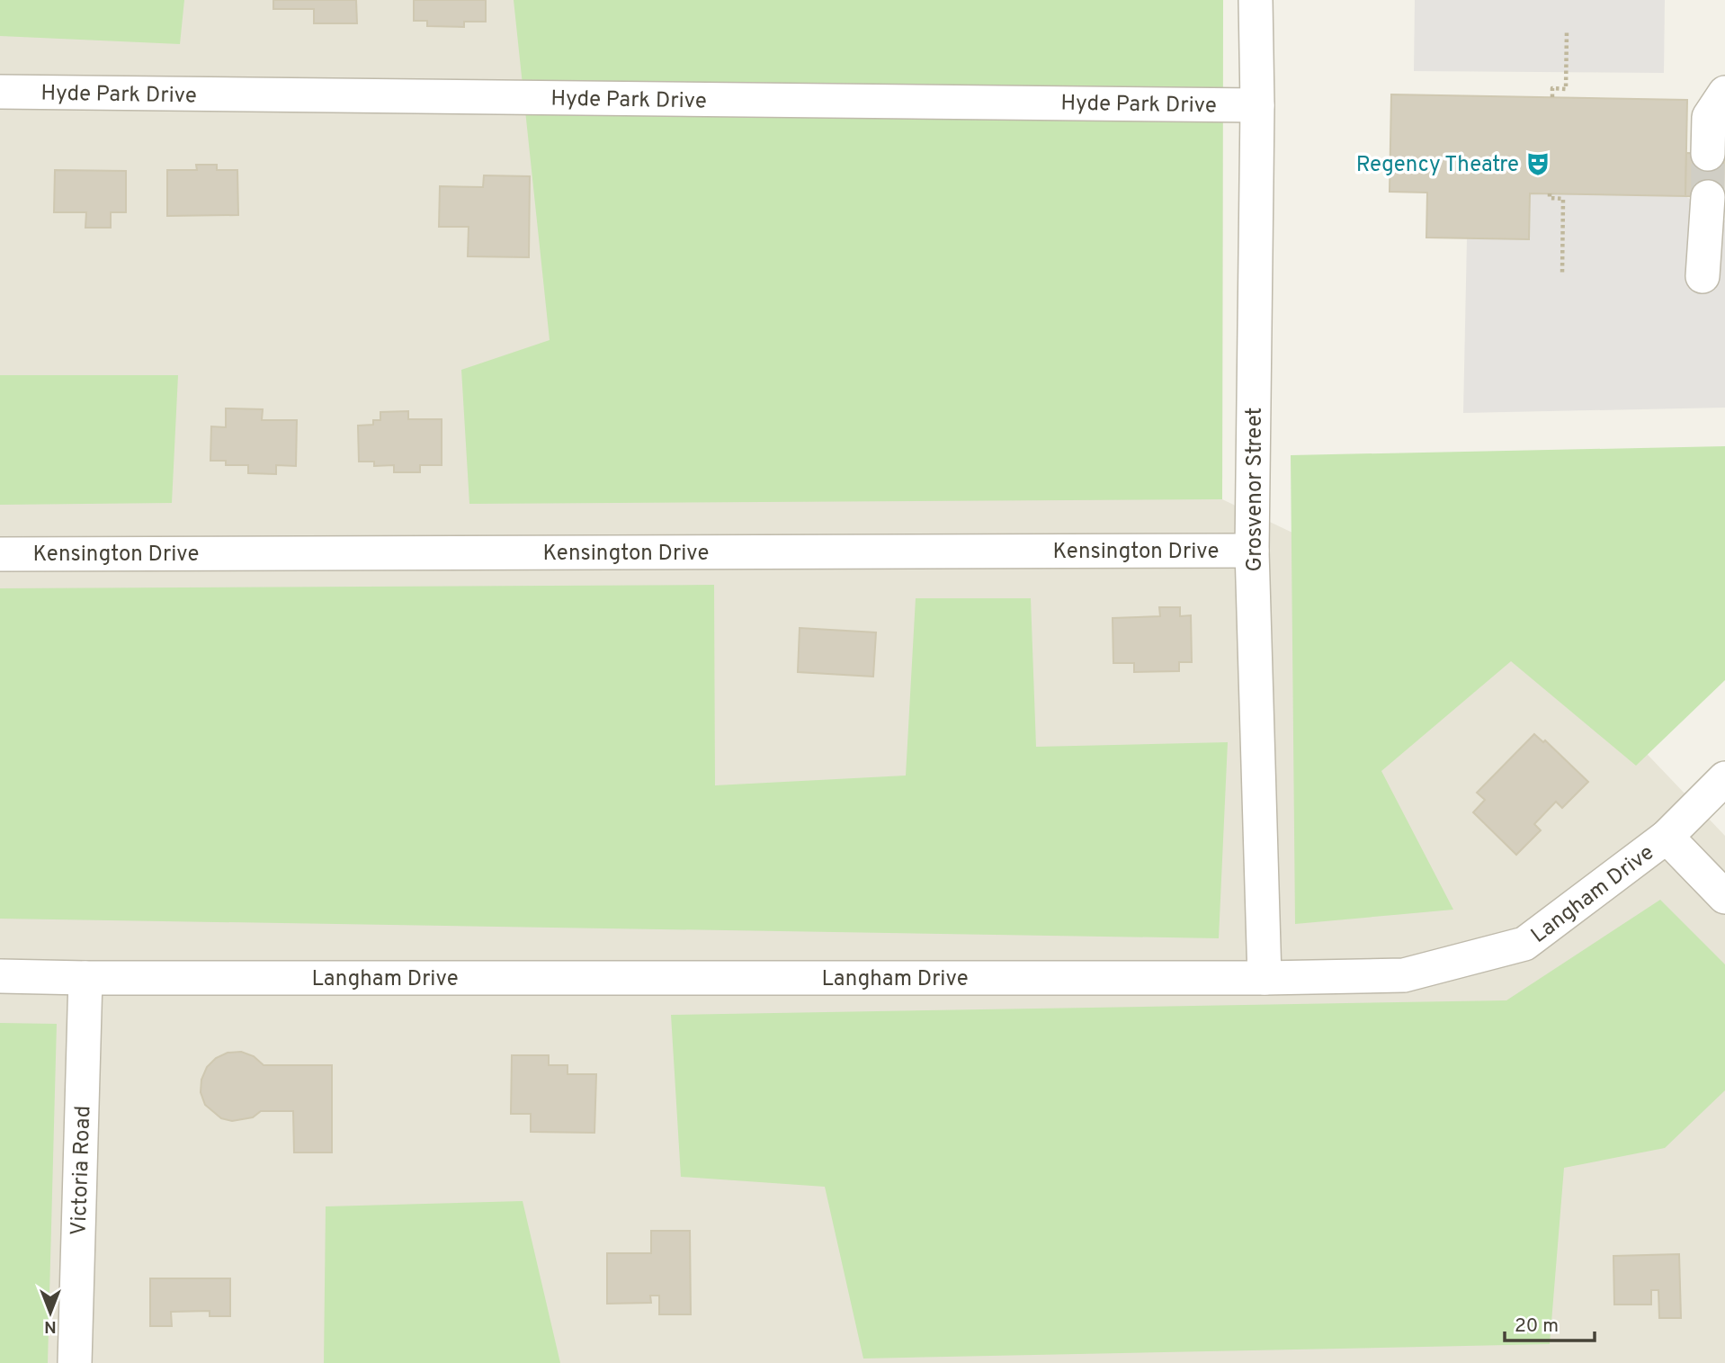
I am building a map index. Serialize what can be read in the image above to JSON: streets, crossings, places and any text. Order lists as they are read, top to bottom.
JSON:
{
  "streets": {
    "street": [
      "Hyde Park Drive",
      "Grosvenor Street",
      "Kensington Drive",
      "Langham Drive",
      "Victoria Road"
    ]
  },
  "crossings": [
    ["Hyde Park Drive", "Grosvenor Street"],
    ["Grosvenor Street", "Kensington Drive"],
    ["Grosvenor Street", "Langham Drive"],
    ["Langham Drive", "Victoria Road"]
  ],
  "places": {
    "theatre": ["Regency Theatre"]
  },
  "scale_bar": "20 m",
  "north": "bottom"
}
